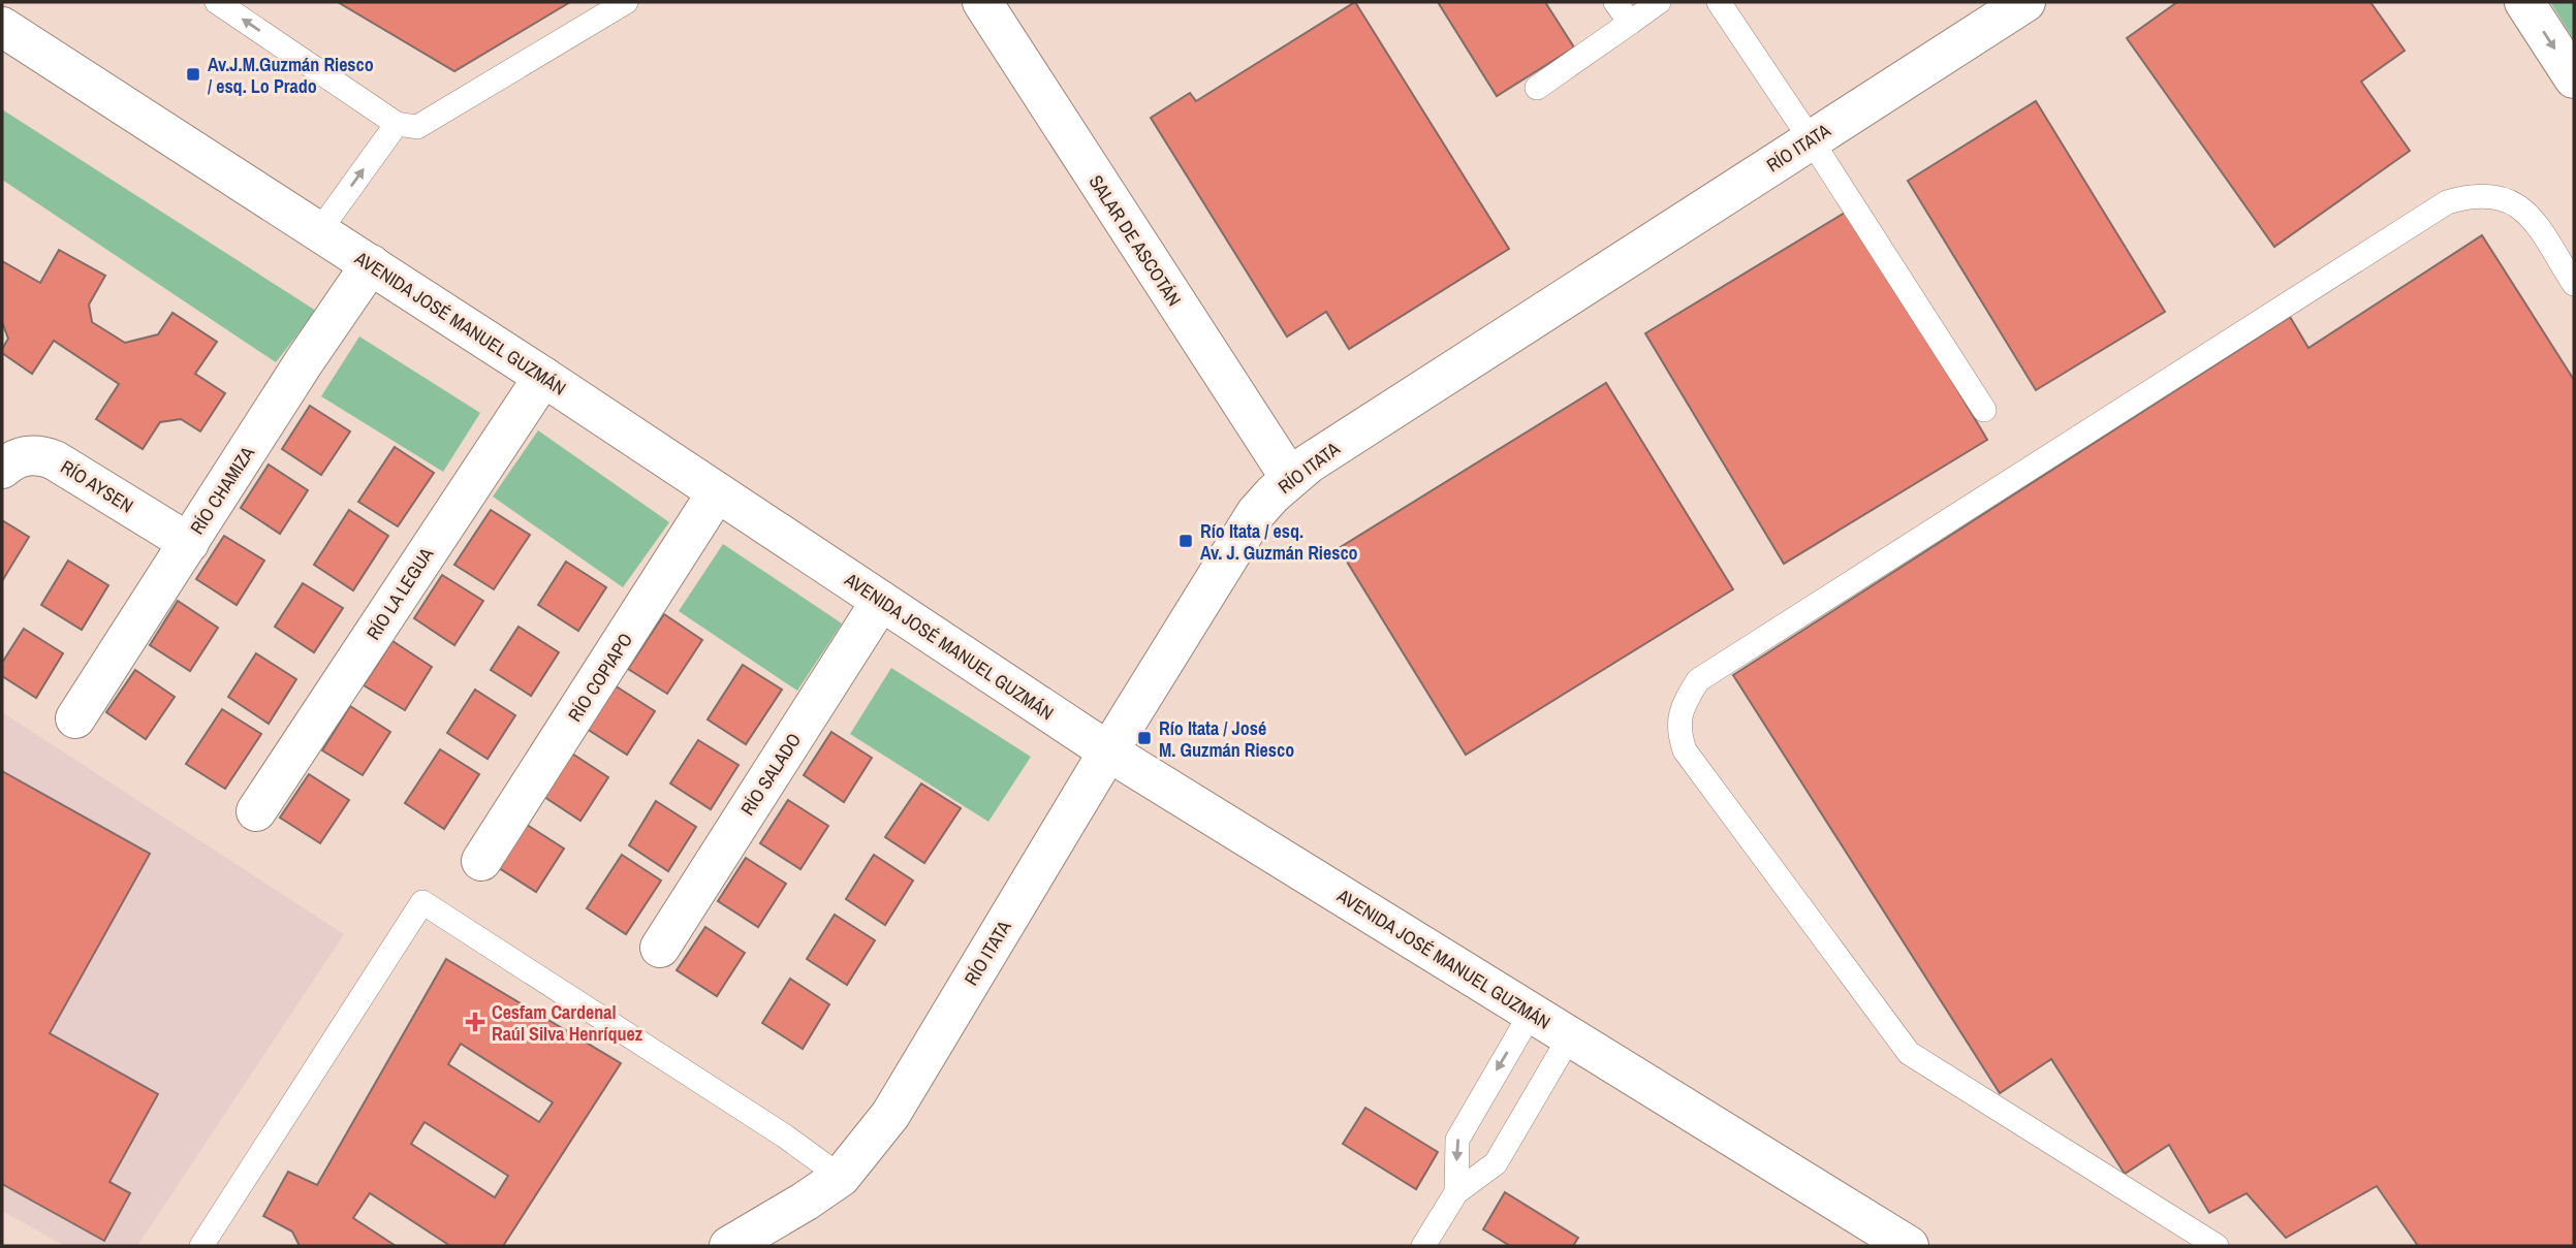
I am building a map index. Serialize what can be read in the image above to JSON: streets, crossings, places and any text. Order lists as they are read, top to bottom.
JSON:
{
  "streets": {
    "street": [
      "RÍO ITATA",
      "SALAR DE ASCOTÁN",
      "AVENIDA JOSÉ MANUEL GUZMÁN",
      "RÍO AYSEN",
      "RÍO CHAMIZA",
      "RÍO LA LEGUA",
      "RÍO COPIAPO",
      "RÍO SALADO"
    ]
  },
  "crossings": [
    ["RÍO ITATA", "SALAR DE ASCOTÁN"],
    ["RÍO ITATA", "AVENIDA JOSÉ MANUEL GUZMÁN"],
    ["AVENIDA JOSÉ MANUEL GUZMÁN", "RÍO CHAMIZA"],
    ["AVENIDA JOSÉ MANUEL GUZMÁN", "RÍO LA LEGUA"],
    ["AVENIDA JOSÉ MANUEL GUZMÁN", "RÍO COPIAPO"],
    ["AVENIDA JOSÉ MANUEL GUZMÁN", "RÍO SALADO"],
    ["RÍO AYSEN", "RÍO CHAMIZA"]
  ],
  "places": {
    "transit": ["Av.J.M.Guzmán Riesco / esq. Lo Prado", "Río Itata / esq. Av. J. Guzmán Riesco", "Río Itata / José M. Guzmán Riesco"],
    "health": ["Cesfam Cardenal Raúl Silva Henríquez"]
  }
}
